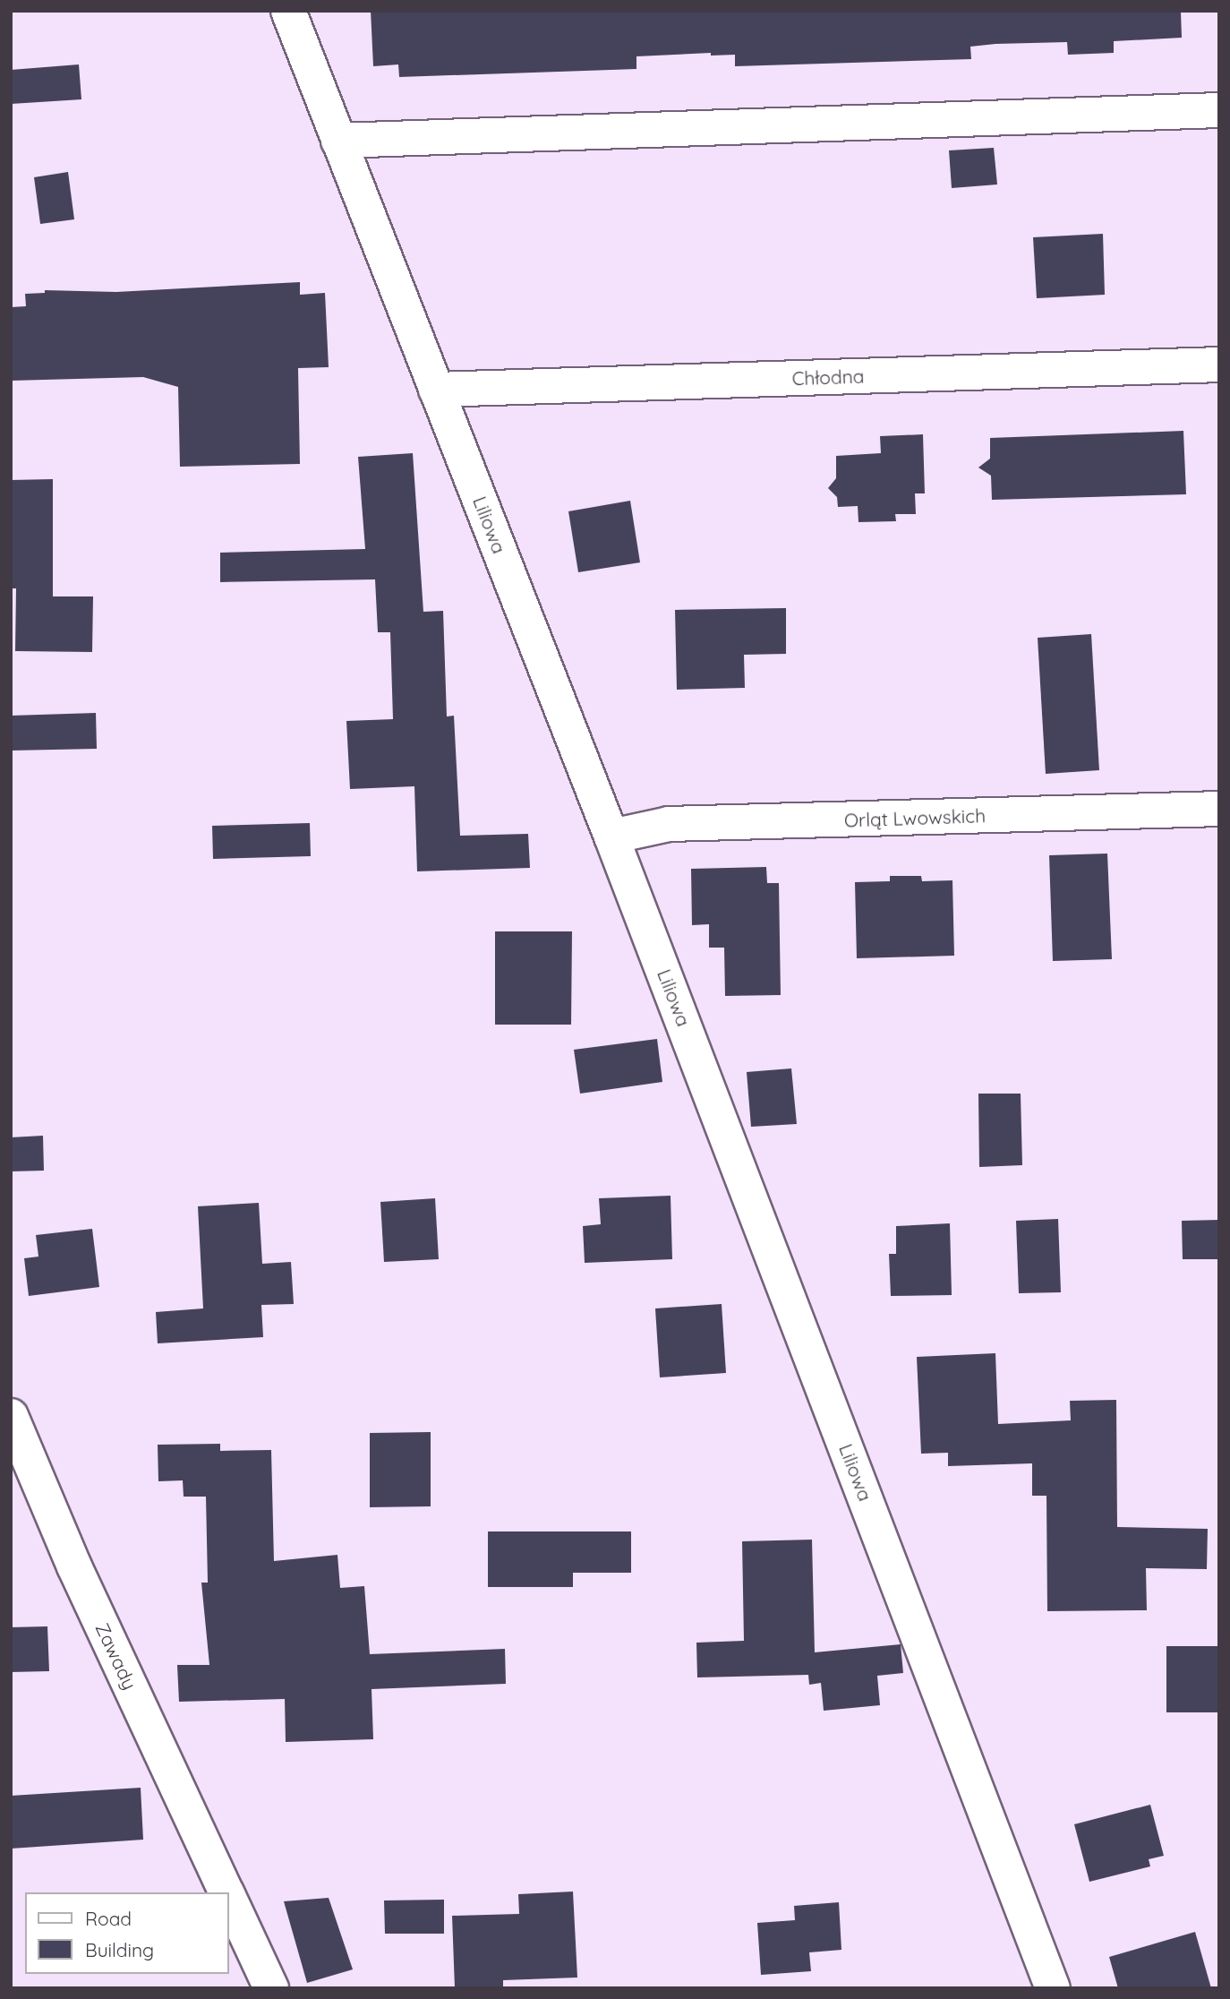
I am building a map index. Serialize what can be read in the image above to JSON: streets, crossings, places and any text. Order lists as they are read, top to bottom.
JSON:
{
  "streets": {
    "street": [
      "Chłodna",
      "Liliowa",
      "Orląt Lwowskich",
      "Zawady"
    ]
  },
  "crossings": [
    ["Chłodna", "Liliowa"],
    ["Liliowa", "Orląt Lwowskich"]
  ],
  "legend": ["Road", "Building"]
}
